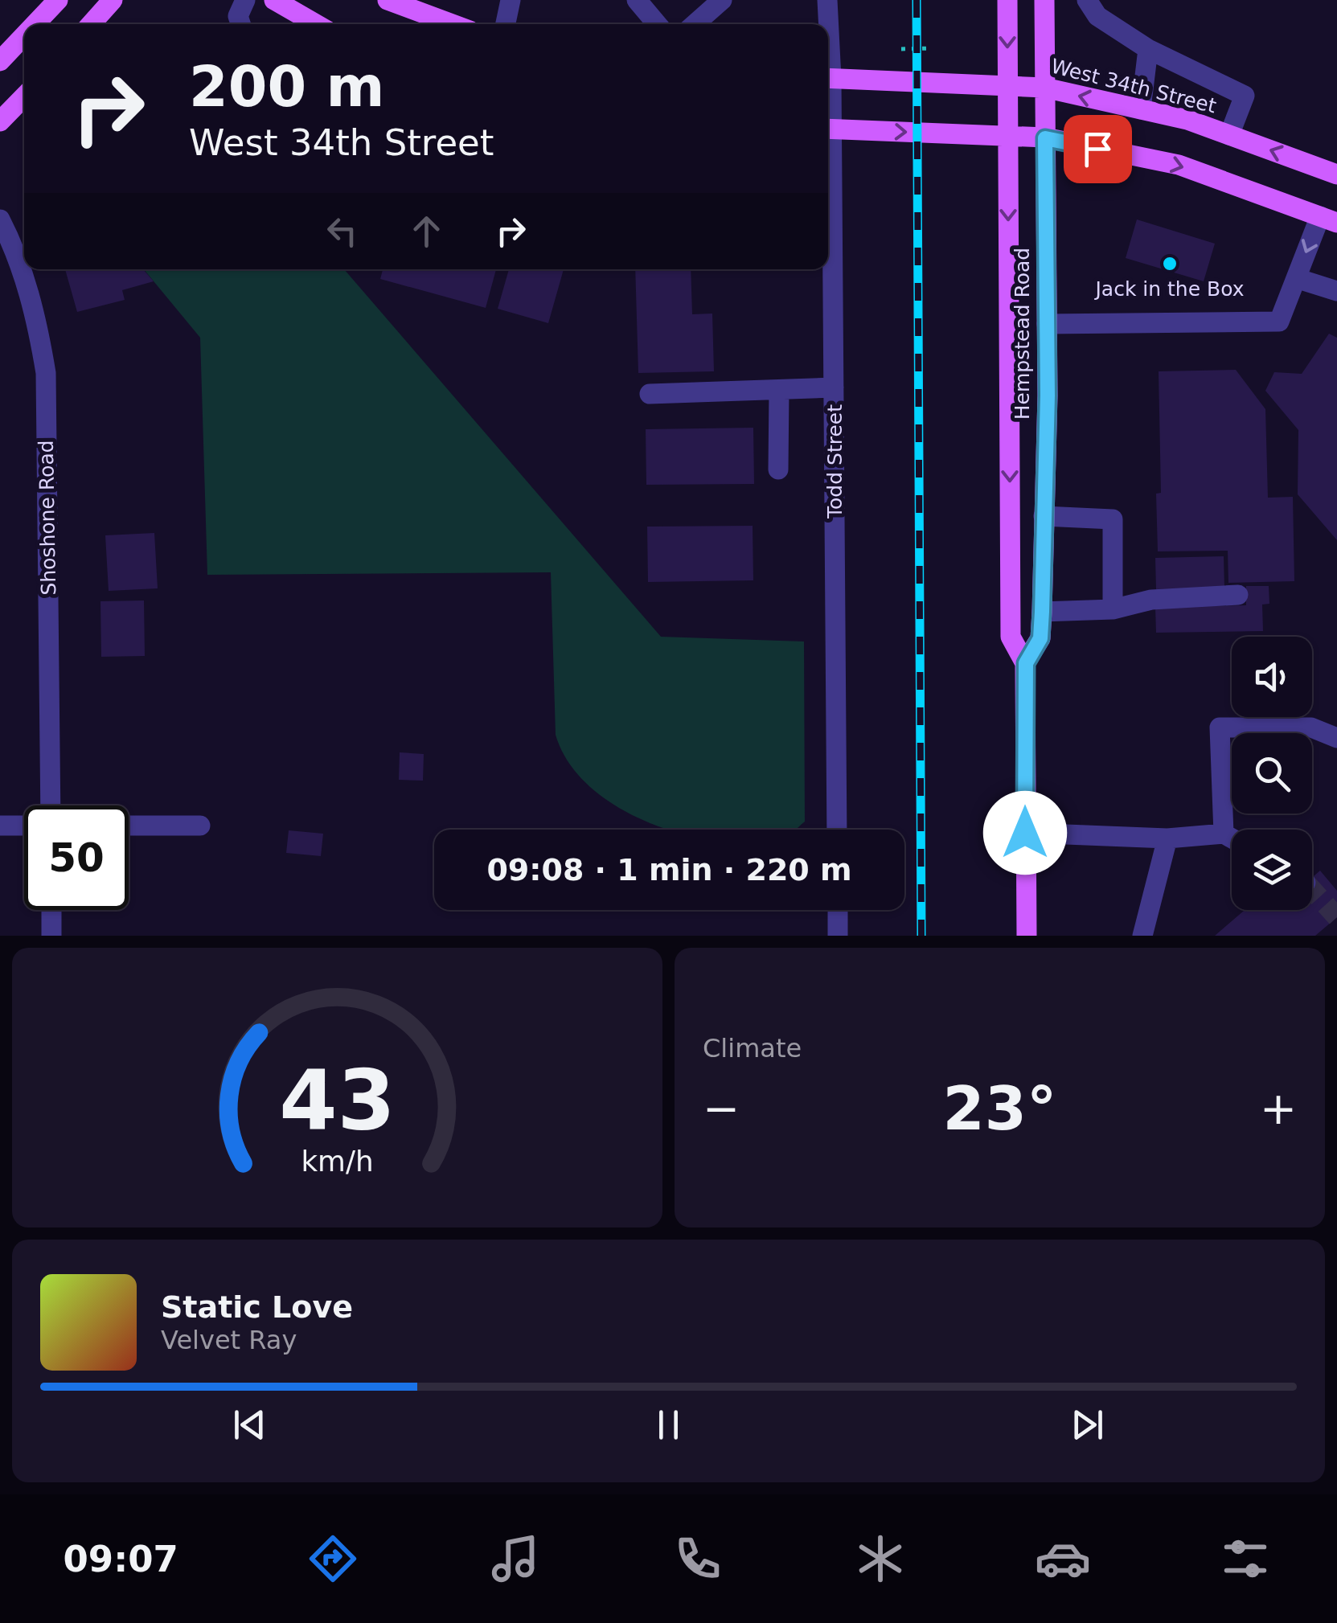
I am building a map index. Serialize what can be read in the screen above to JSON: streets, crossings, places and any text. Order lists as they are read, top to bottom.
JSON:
{
  "streets": {
    "main road": ["West 34th Street", "Hempstead Road"],
    "street": ["Todd Street", "Shoshone Road"]
  },
  "crossings": [
    ["West 34th Street", "Hempstead Road"]
  ],
  "places": ["Jack in the Box"],
  "page": {
    "turn": ["200 m", "West 34th Street"],
    "limit": "50",
    "trip": "09:08 · 1 min · 220 m",
    "tile": "Climate",
    "heat": ["−", "23°", "+"],
    "song": ["Static Love", "Velvet Ray"],
    "tabs": "09:07",
    "gauge": ["43", "km/h"]
  }
}
